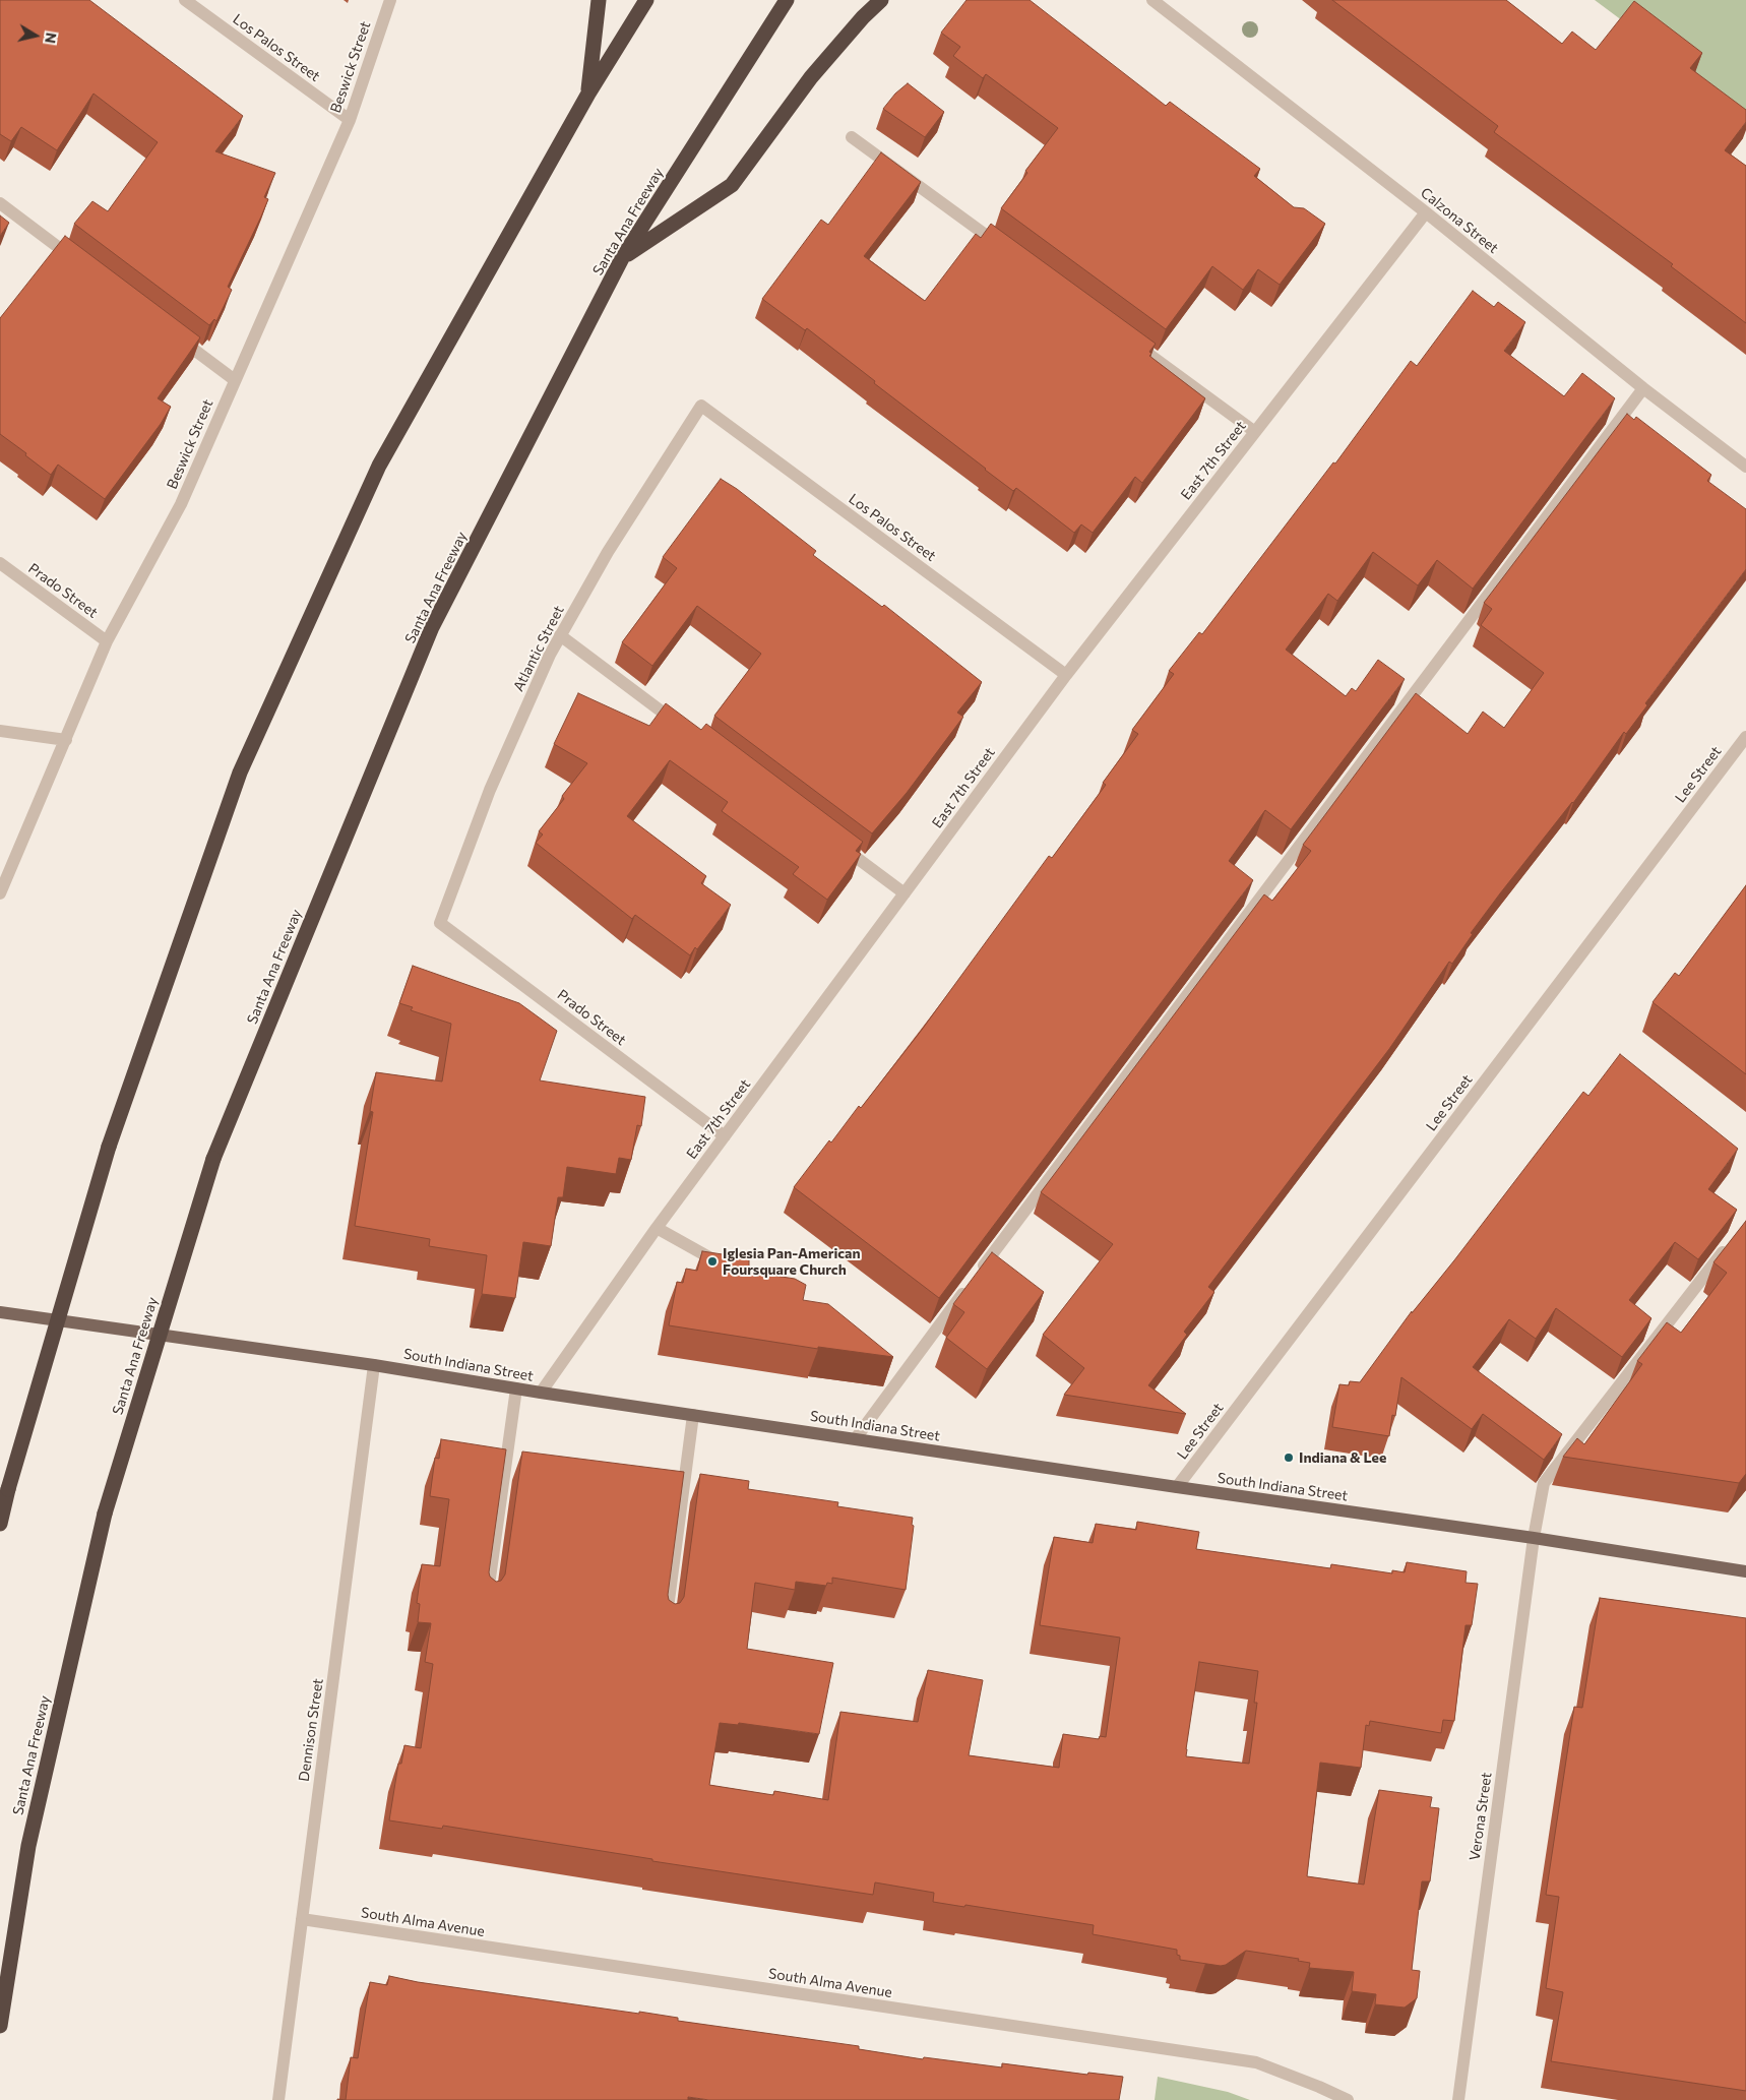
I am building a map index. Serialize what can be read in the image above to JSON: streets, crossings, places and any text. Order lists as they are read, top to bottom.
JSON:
{
  "streets": {
    "highway": ["Santa Ana Freeway"],
    "main road": ["South Indiana Street"],
    "street": [
      "Los Palos Street",
      "Beswick Street",
      "Calzona Street",
      "East 7th Street",
      "Prado Street",
      "Atlantic Street",
      "Lee Street",
      "Dennison Street",
      "Verona Street",
      "South Alma Avenue"
    ]
  },
  "crossings": [
    ["Los Palos Street", "Beswick Street"],
    ["Los Palos Street", "East 7th Street"],
    ["Los Palos Street", "Atlantic Street"],
    ["Beswick Street", "Prado Street"],
    ["Calzona Street", "East 7th Street"],
    ["East 7th Street", "Prado Street"],
    ["East 7th Street", "South Indiana Street"],
    ["Prado Street", "Atlantic Street"],
    ["Lee Street", "South Indiana Street"],
    ["South Indiana Street", "Dennison Street"],
    ["South Indiana Street", "Verona Street"],
    ["Dennison Street", "South Alma Avenue"]
  ],
  "places": ["Iglesia Pan-American Foursquare Church", "Indiana & Lee"],
  "north": "right"
}
